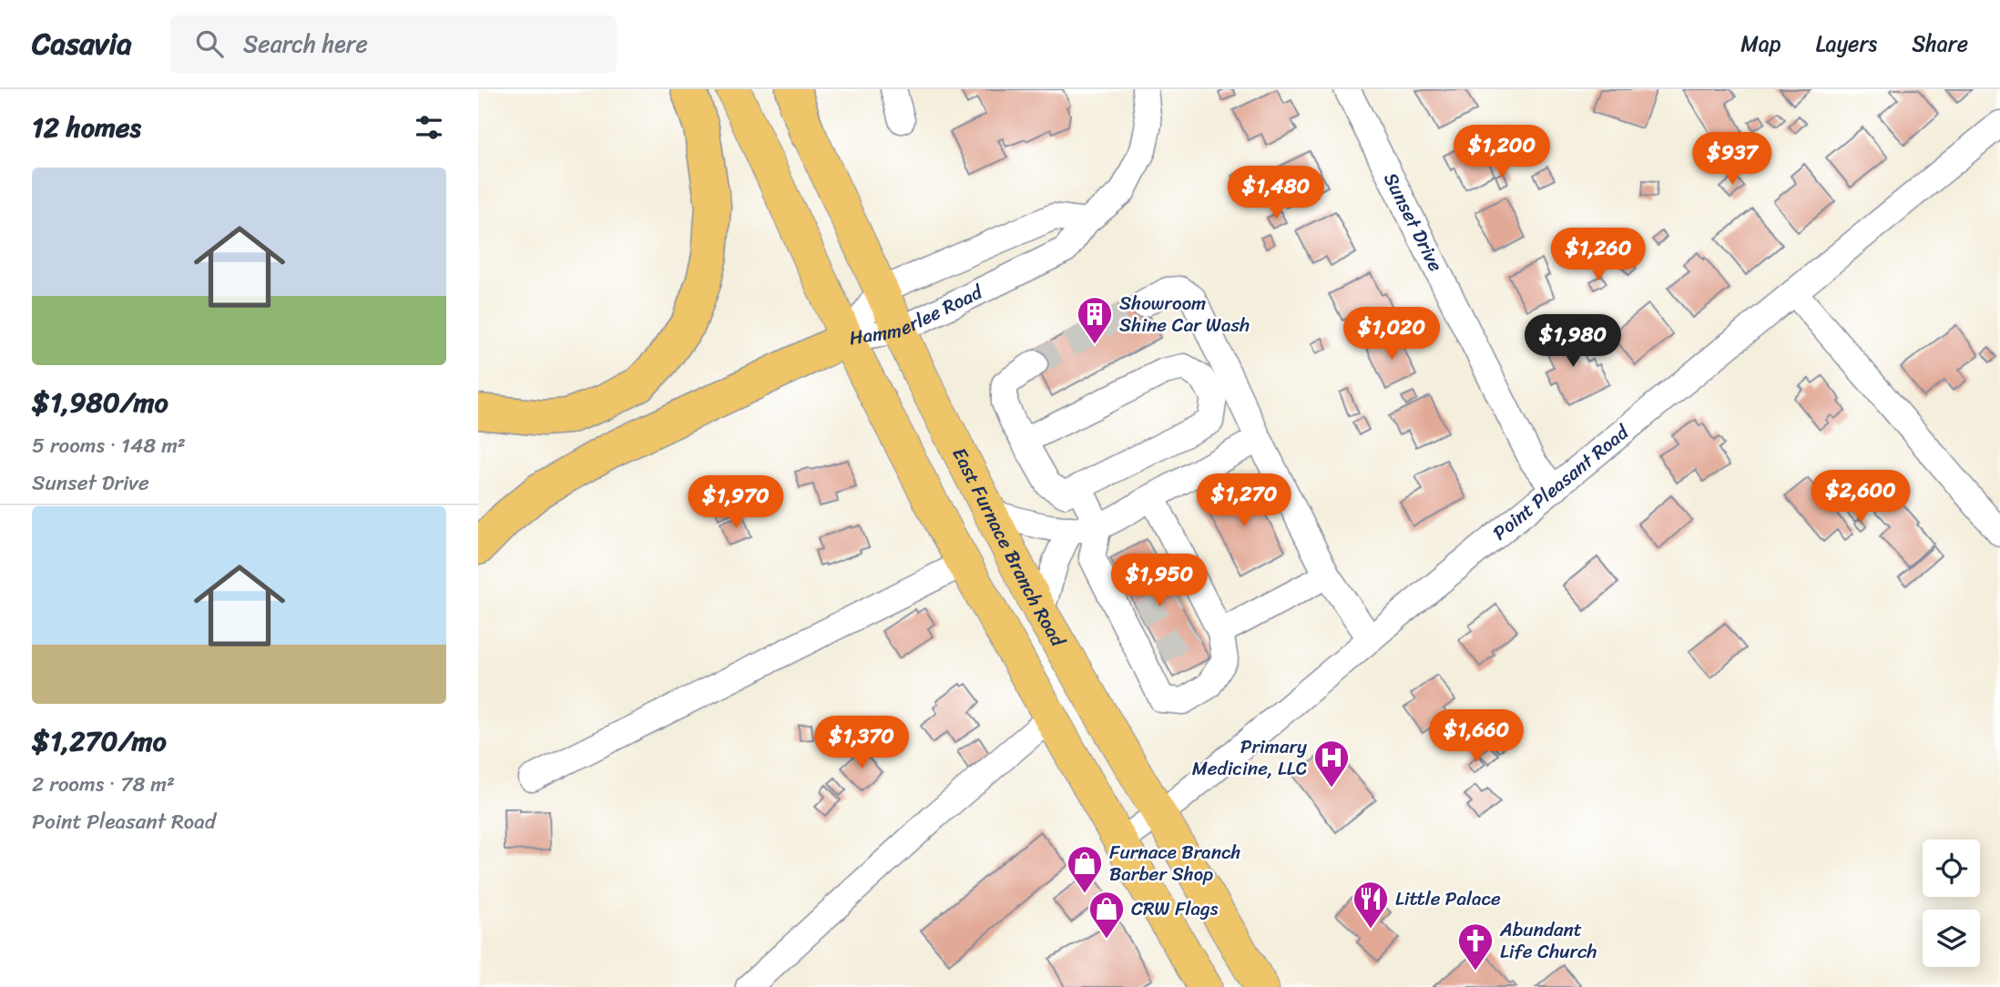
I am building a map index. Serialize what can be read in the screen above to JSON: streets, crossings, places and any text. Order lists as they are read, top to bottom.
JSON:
{
  "streets": {
    "main road": ["East Furnace Branch Road"],
    "street": ["Sunset Drive", "Hammerlee Road", "Point Pleasant Road"]
  },
  "crossings": [
    ["Sunset Drive", "Point Pleasant Road"],
    ["Hammerlee Road", "East Furnace Branch Road"],
    ["Point Pleasant Road", "East Furnace Branch Road"]
  ],
  "places": {
    "building": ["Showroom Shine Car Wash"],
    "hospital": ["Primary Medicine, LLC"],
    "shop": ["Furnace Branch Barber Shop", "CRW Flags"],
    "restaurant": ["Little Palace"],
    "church": ["Abundant Life Church"]
  },
  "page": {
    "header": "Casavia",
    "search": "Search here",
    "nav": ["Map", "Layers", "Share"],
    "heading": "12 homes",
    "price": [
      "$1,200",
      "$937",
      "$1,480",
      "$1,260",
      "$1,020",
      "$1,980",
      "$2,600",
      "$1,270",
      "$1,970",
      "$1,950",
      "$1,660",
      "$1,370"
    ],
    "list": [
      {
        "name": "$1,980/mo",
        "note": "5 rooms · 148 m² · Sunset Drive"
      },
      {
        "name": "$1,270/mo",
        "note": "2 rooms · 78 m² · Point Pleasant Road"
      }
    ]
  }
}
